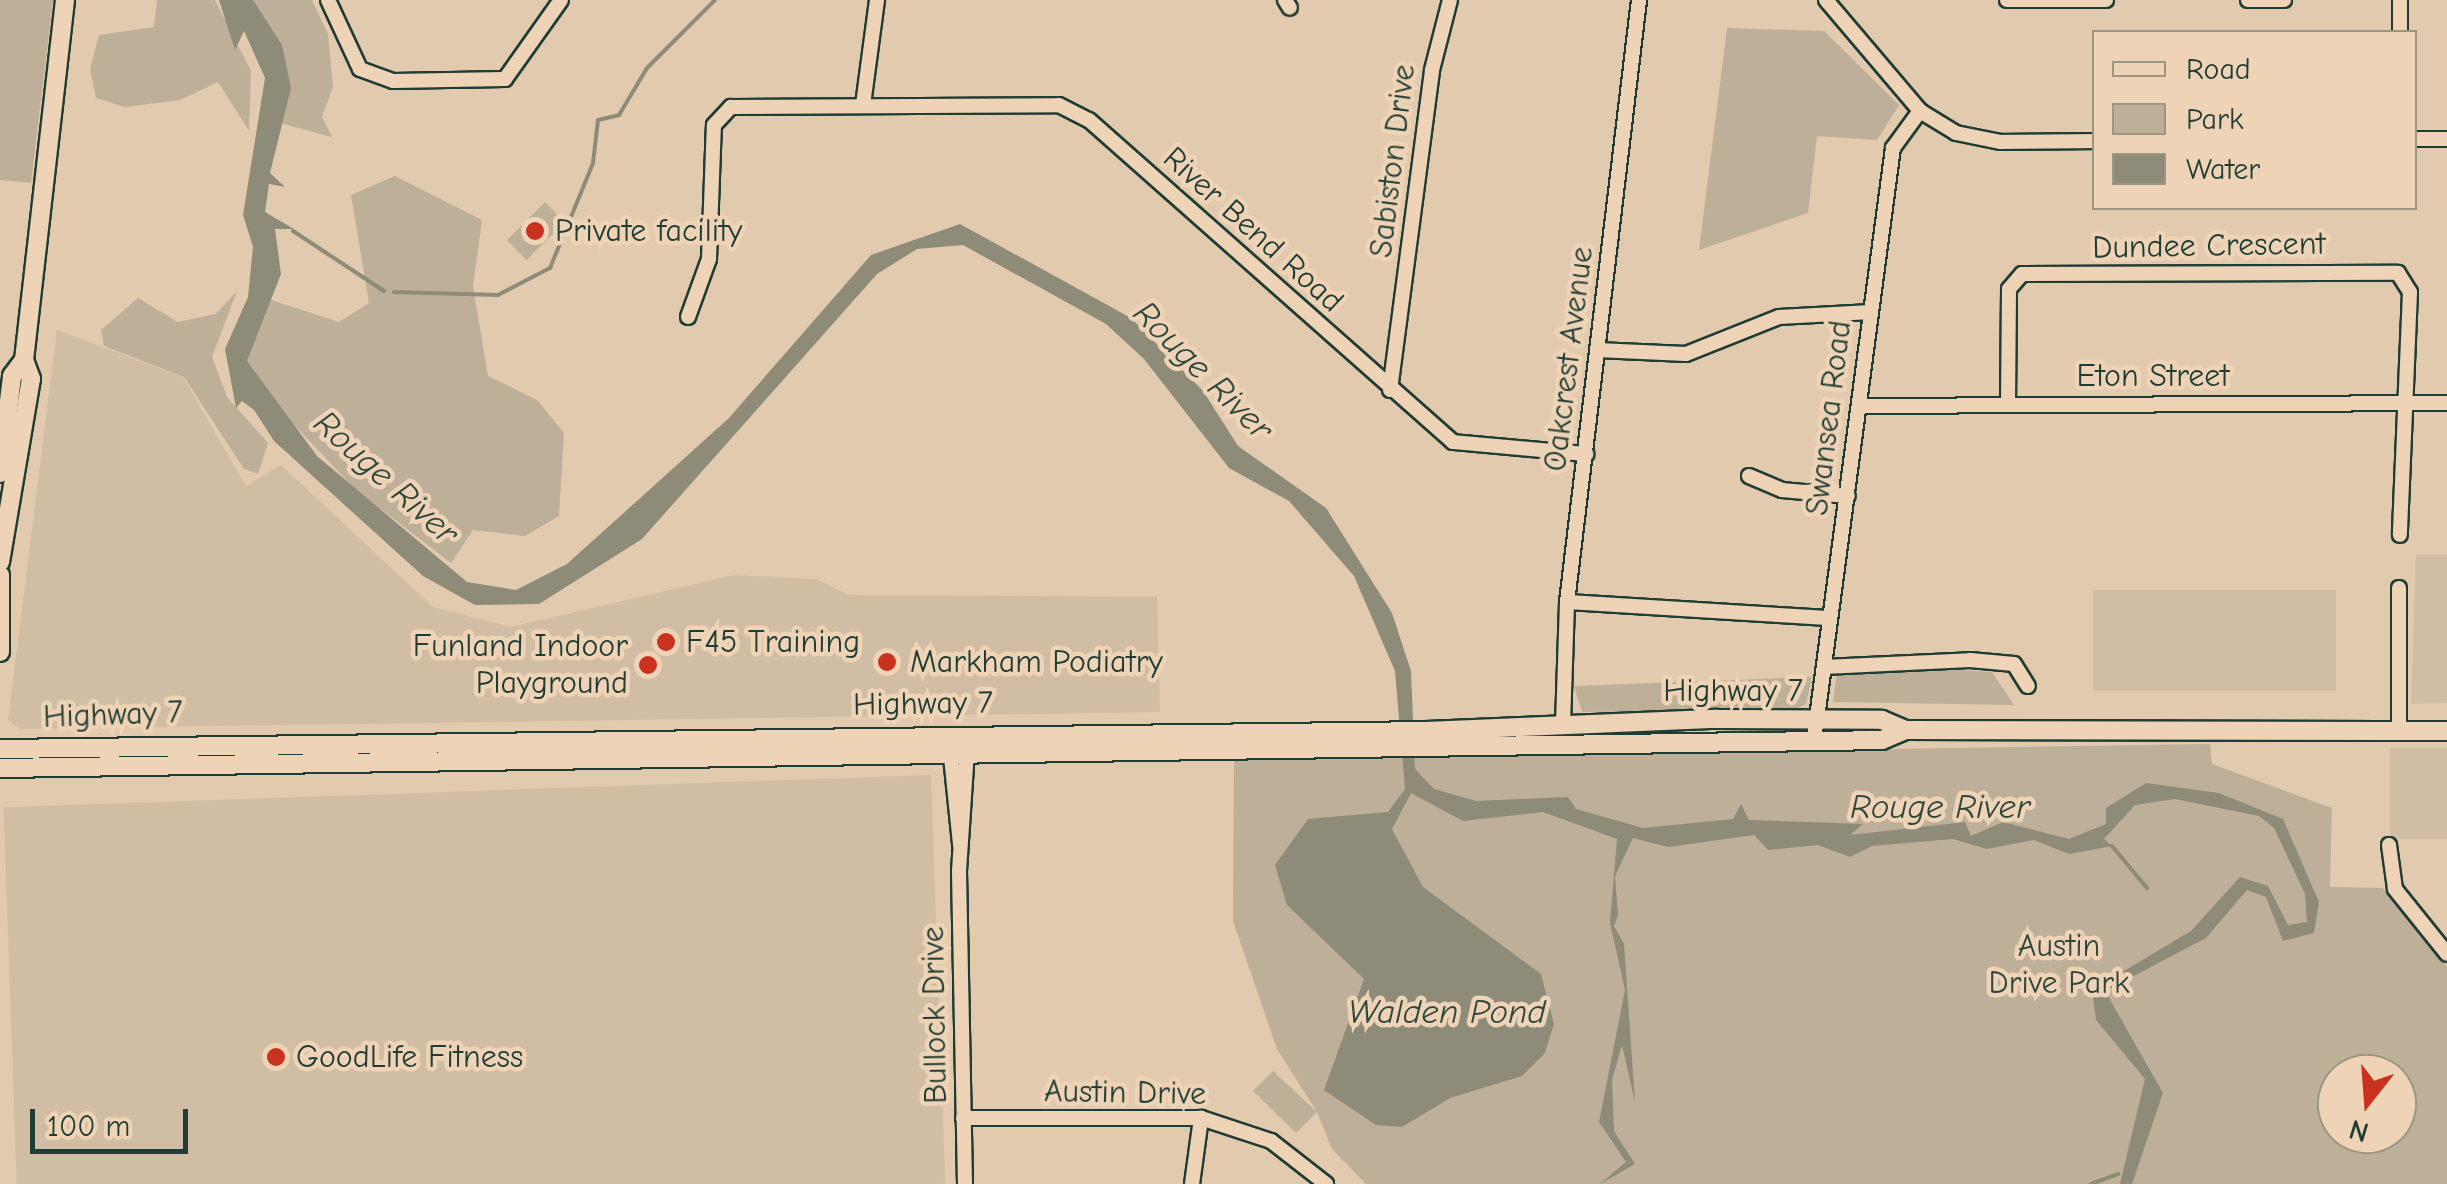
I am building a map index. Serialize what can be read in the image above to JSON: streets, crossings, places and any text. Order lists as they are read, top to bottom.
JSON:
{
  "streets": {
    "main road": ["Highway 7"],
    "street": [
      "Sabiston Drive",
      "River Bend Road",
      "Dundee Crescent",
      "Oakcrest Avenue",
      "Eton Street",
      "Swansea Road",
      "Bullock Drive",
      "Austin Drive"
    ]
  },
  "crossings": [
    ["Sabiston Drive", "River Bend Road"],
    ["River Bend Road", "Oakcrest Avenue"],
    ["Dundee Crescent", "Eton Street"],
    ["Oakcrest Avenue", "Highway 7"],
    ["Eton Street", "Swansea Road"],
    ["Swansea Road", "Highway 7"],
    ["Highway 7", "Bullock Drive"],
    ["Bullock Drive", "Austin Drive"]
  ],
  "water": ["Rouge River", "Walden Pond"],
  "parks": ["Austin Drive Park"],
  "places": [
    "Private facility",
    "F45 Training",
    "Markham Podiatry",
    "Funland Indoor Playground",
    "GoodLife Fitness"
  ],
  "legend": ["Road", "Park", "Water"],
  "scale_bar": "100 m",
  "north": "bottom"
}
